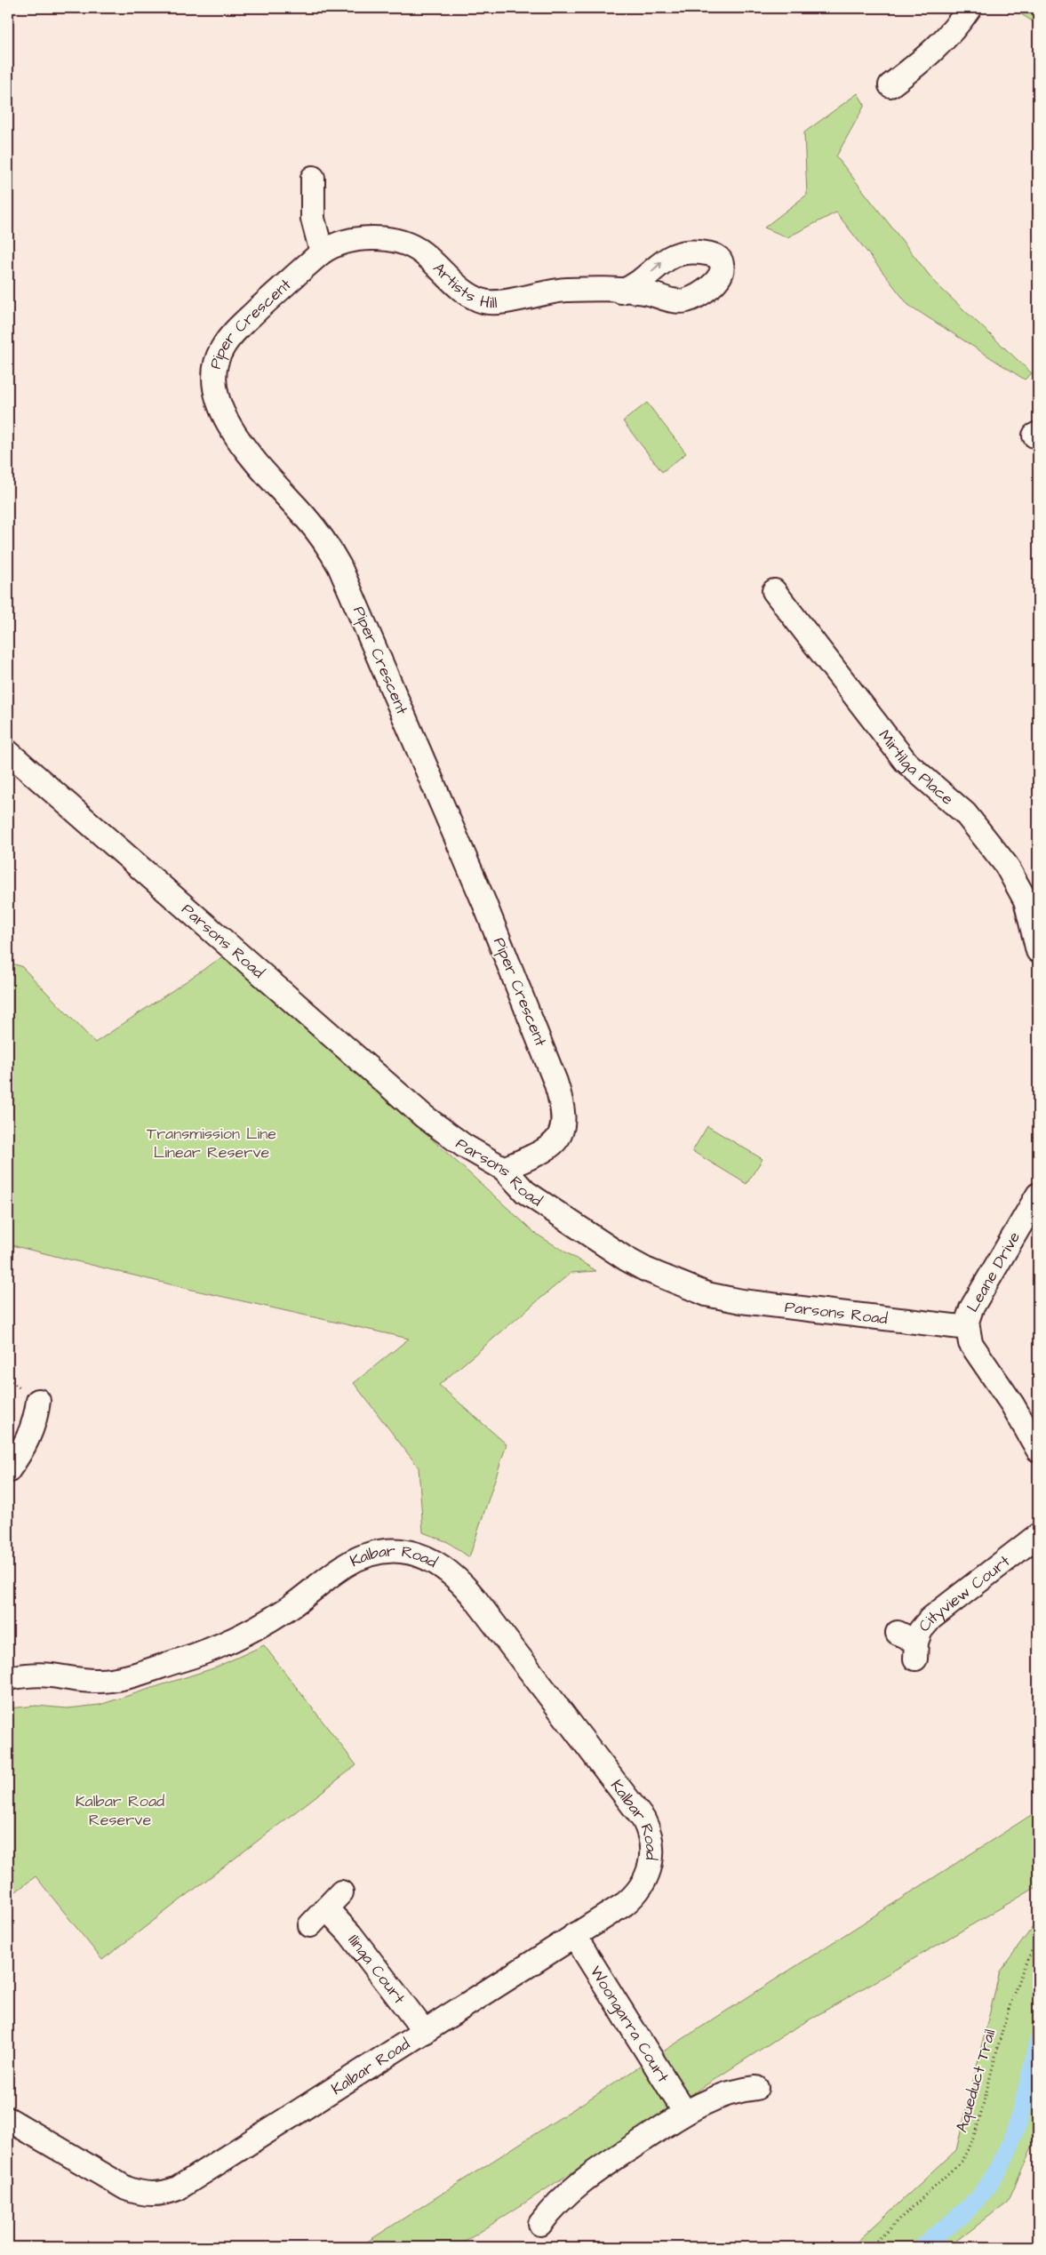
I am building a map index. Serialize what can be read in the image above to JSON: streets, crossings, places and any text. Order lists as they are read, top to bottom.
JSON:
{
  "streets": {
    "street": [
      "Artists Hill",
      "Piper Crescent",
      "Mirtilga Place",
      "Parsons Road",
      "Leane Drive",
      "Kalbar Road",
      "Cityview Court",
      "Ilinga Court",
      "Woongarra Court"
    ],
    "path": ["Aqueduct Trail"]
  },
  "crossings": [
    ["Artists Hill", "Piper Crescent"],
    ["Piper Crescent", "Parsons Road"],
    ["Parsons Road", "Leane Drive"],
    ["Kalbar Road", "Ilinga Court"],
    ["Kalbar Road", "Woongarra Court"]
  ],
  "parks": ["Transmission Line Linear Reserve", "Kalbar Road Reserve"]
}
